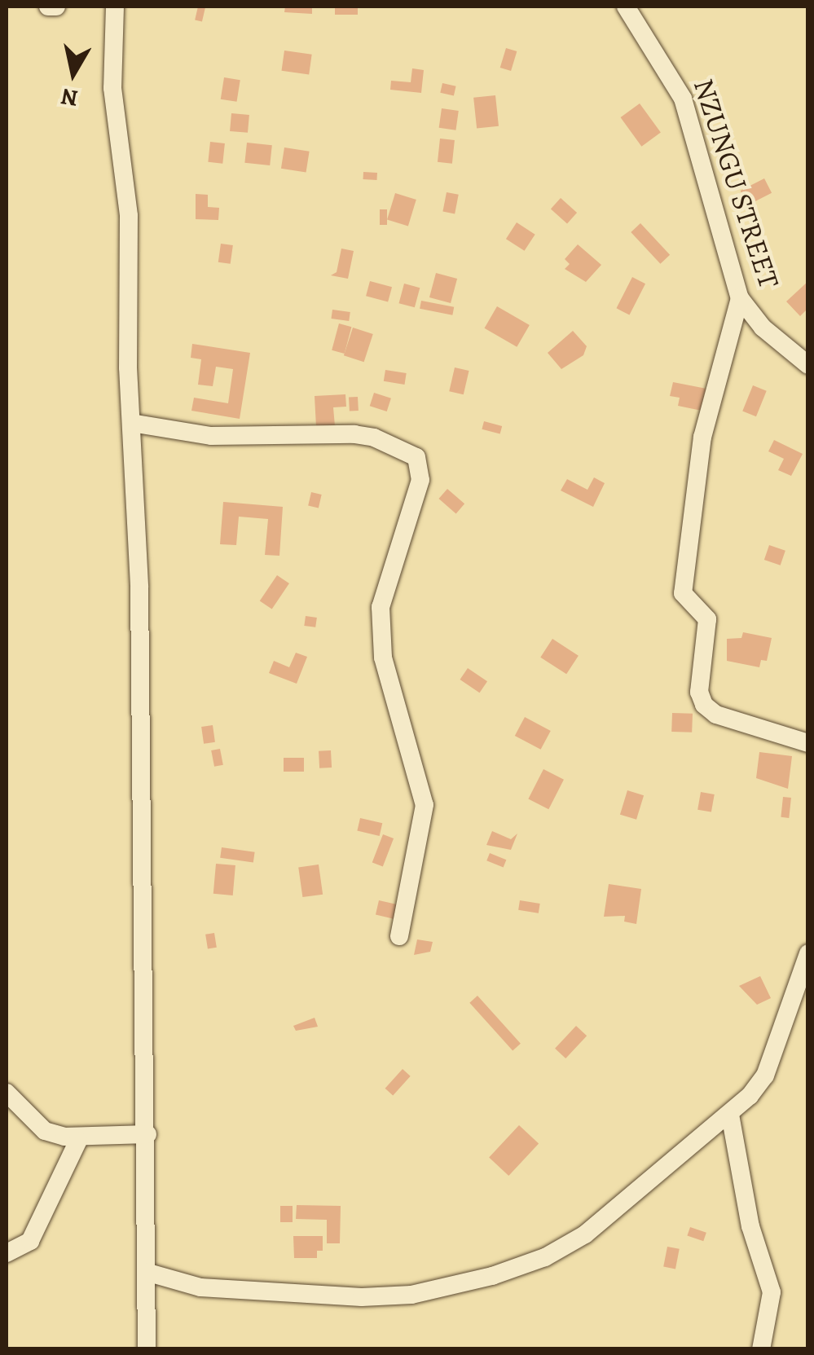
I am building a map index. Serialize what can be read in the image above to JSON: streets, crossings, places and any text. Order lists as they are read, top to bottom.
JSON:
{
  "streets": {
    "street": ["NZUNGU STREET"]
  },
  "north": "bottom"
}
